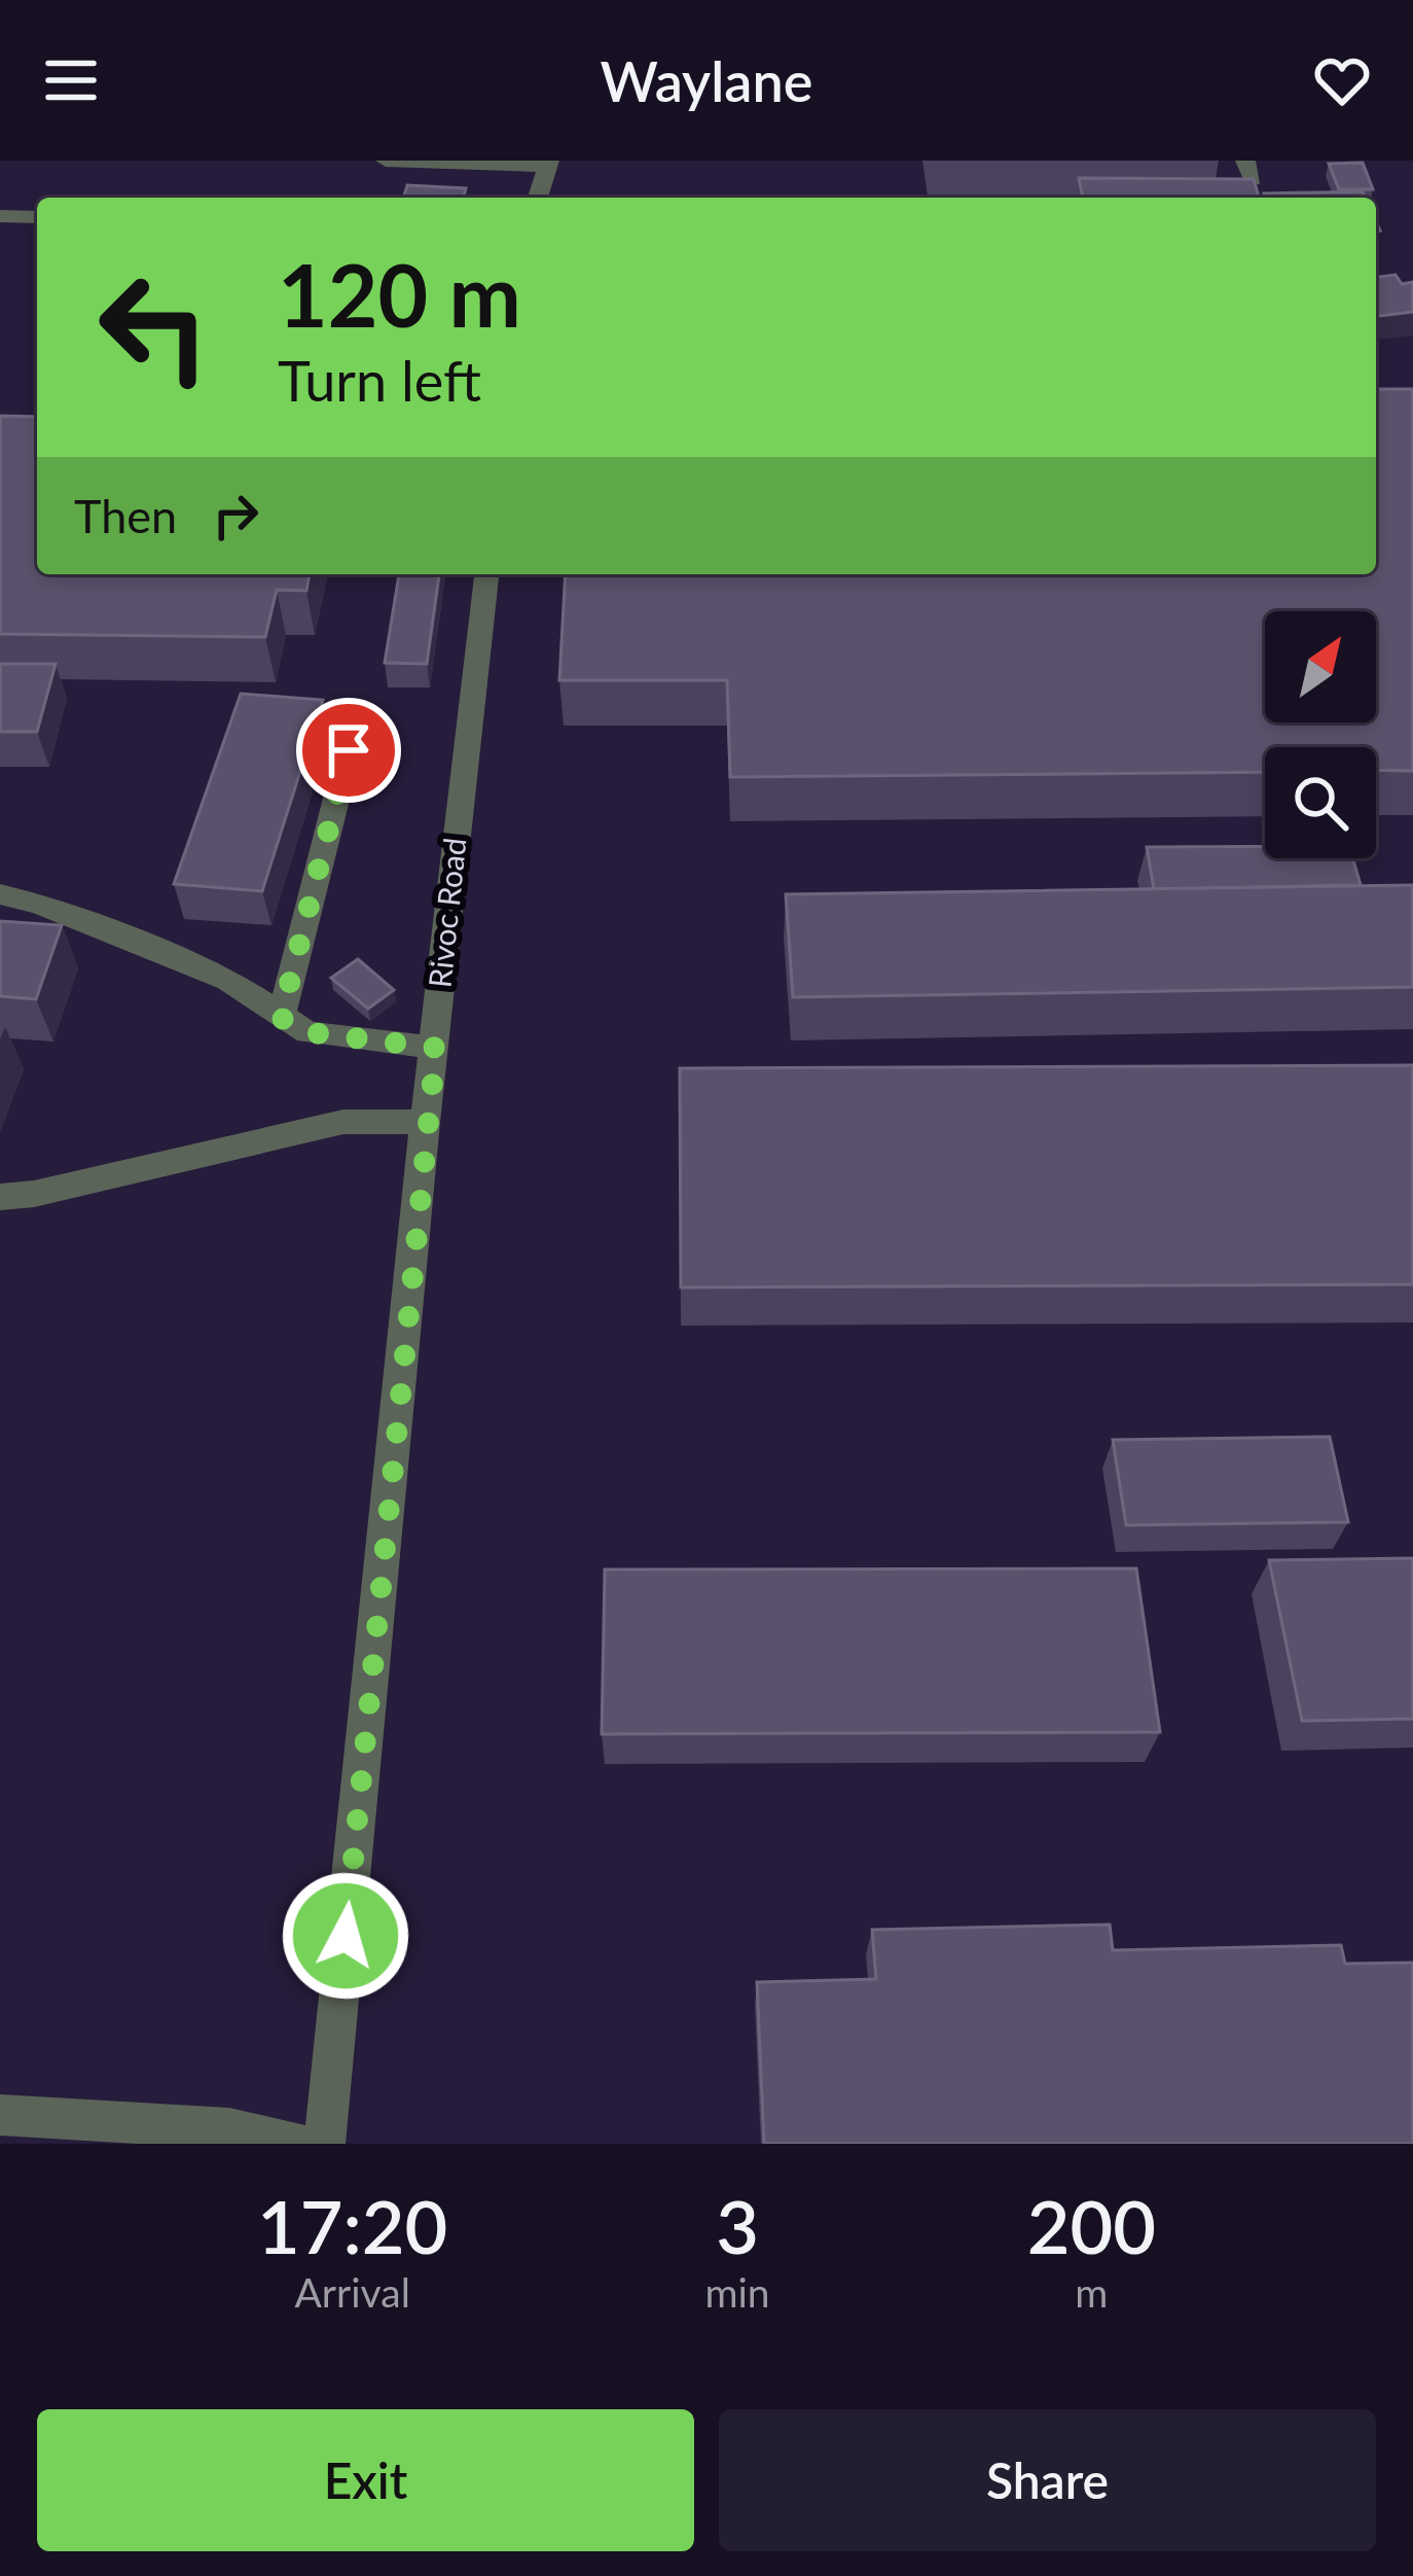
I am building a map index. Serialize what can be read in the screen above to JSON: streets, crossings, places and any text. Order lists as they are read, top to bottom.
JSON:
{
  "streets": {
    "street": ["Rivoc Road"]
  },
  "north": "top right",
  "page": {
    "header": "Waylane",
    "turn": ["120 m", "Turn left"],
    "then": "Then",
    "eta": [
      "17:20",
      "Arrival",
      "3",
      "min",
      "200",
      "m"
    ],
    "buttons": ["Exit", "Share"]
  }
}
